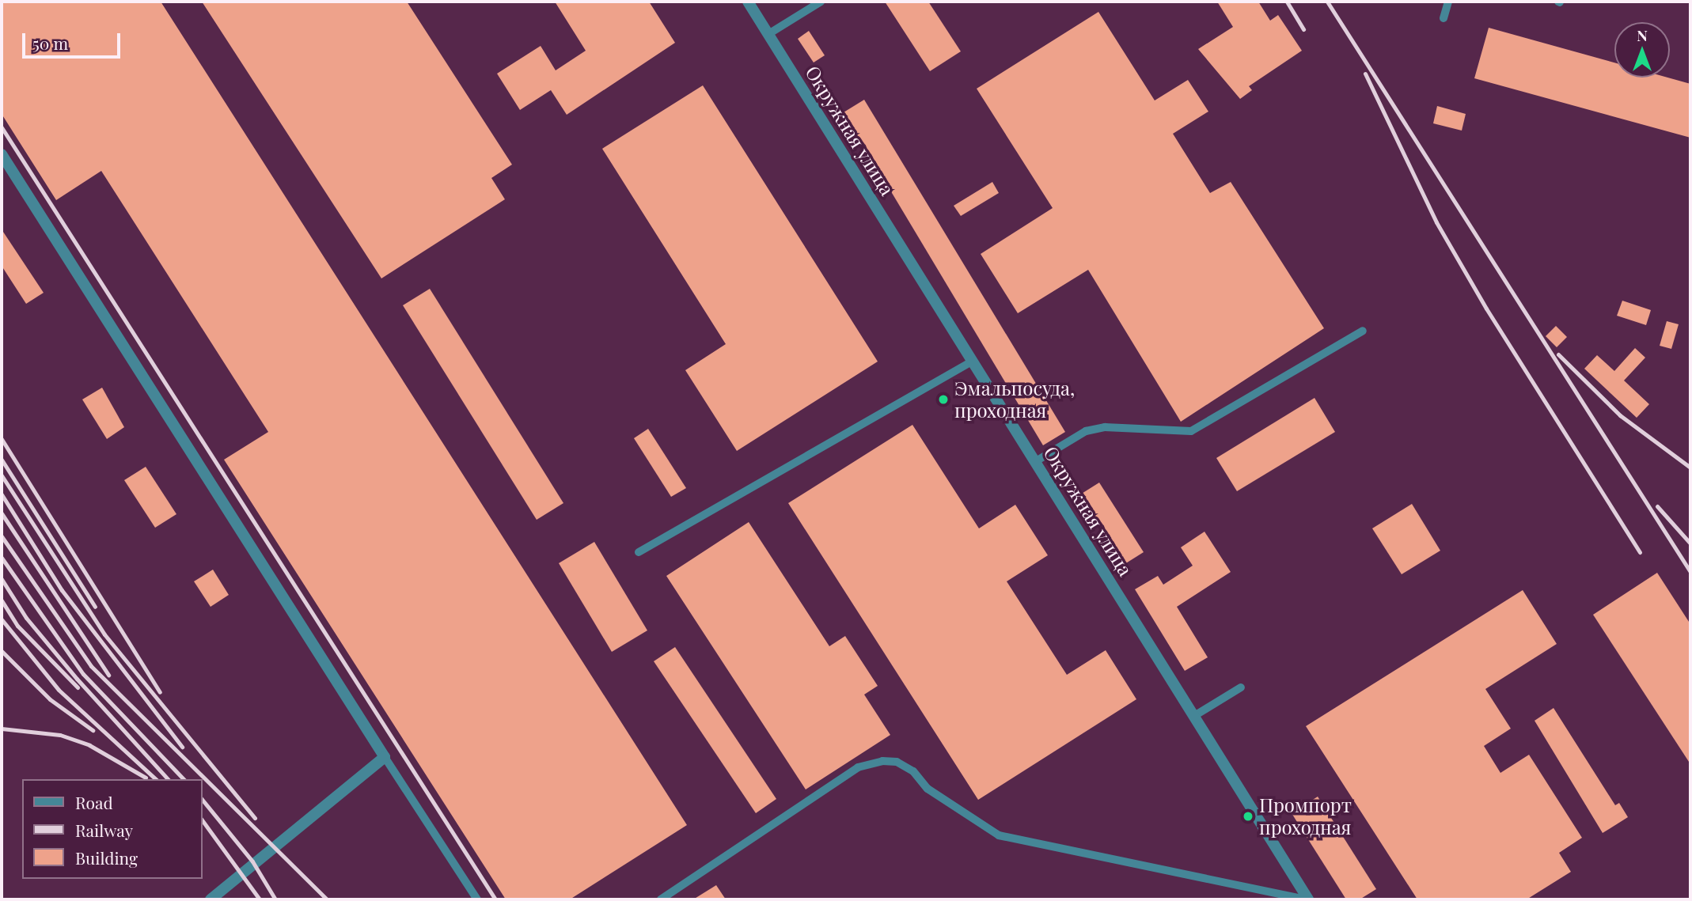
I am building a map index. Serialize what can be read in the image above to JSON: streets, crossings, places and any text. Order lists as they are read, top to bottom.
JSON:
{
  "streets": {
    "street": ["Окружная улица"]
  },
  "places": ["Эмальпосуда, проходная", "Промпорт проходная"],
  "legend": ["Road", "Railway", "Building"],
  "scale_bar": "50 m",
  "north": "top"
}
